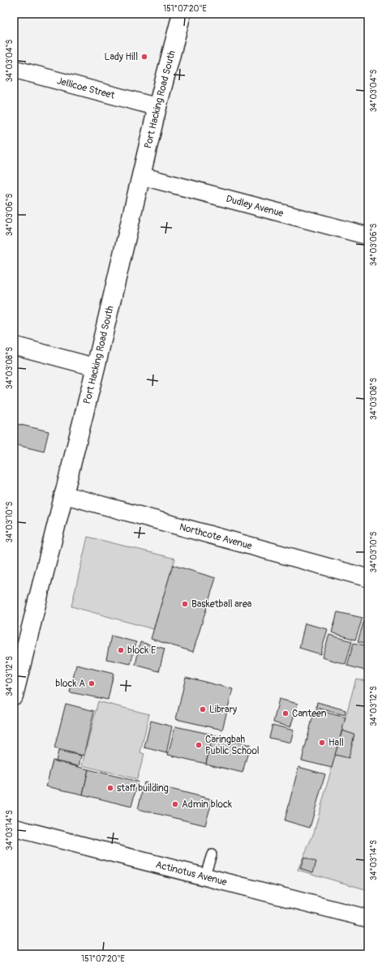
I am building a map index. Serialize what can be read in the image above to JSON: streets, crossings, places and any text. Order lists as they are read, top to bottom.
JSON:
{
  "streets": {
    "street": [
      "Jellicoe Street",
      "Port Hacking Road South",
      "Dudley Avenue",
      "Northcote Avenue",
      "Actinotus Avenue"
    ]
  },
  "crossings": [
    ["Jellicoe Street", "Port Hacking Road South"],
    ["Port Hacking Road South", "Dudley Avenue"],
    ["Port Hacking Road South", "Northcote Avenue"]
  ],
  "places": [
    "Lady Hill",
    "Basketball area",
    "block E",
    "block A",
    "Library",
    "Canteen",
    "Hall",
    "Caringbah Public School",
    "staff building",
    "Admin block"
  ],
  "coordinates": [
    "151°07'20\"E",
    "34°03'04\"S",
    "34°03'06\"S",
    "34°03'08\"S",
    "34°03'10\"S",
    "34°03'12\"S",
    "34°03'14\"S"
  ]
}
